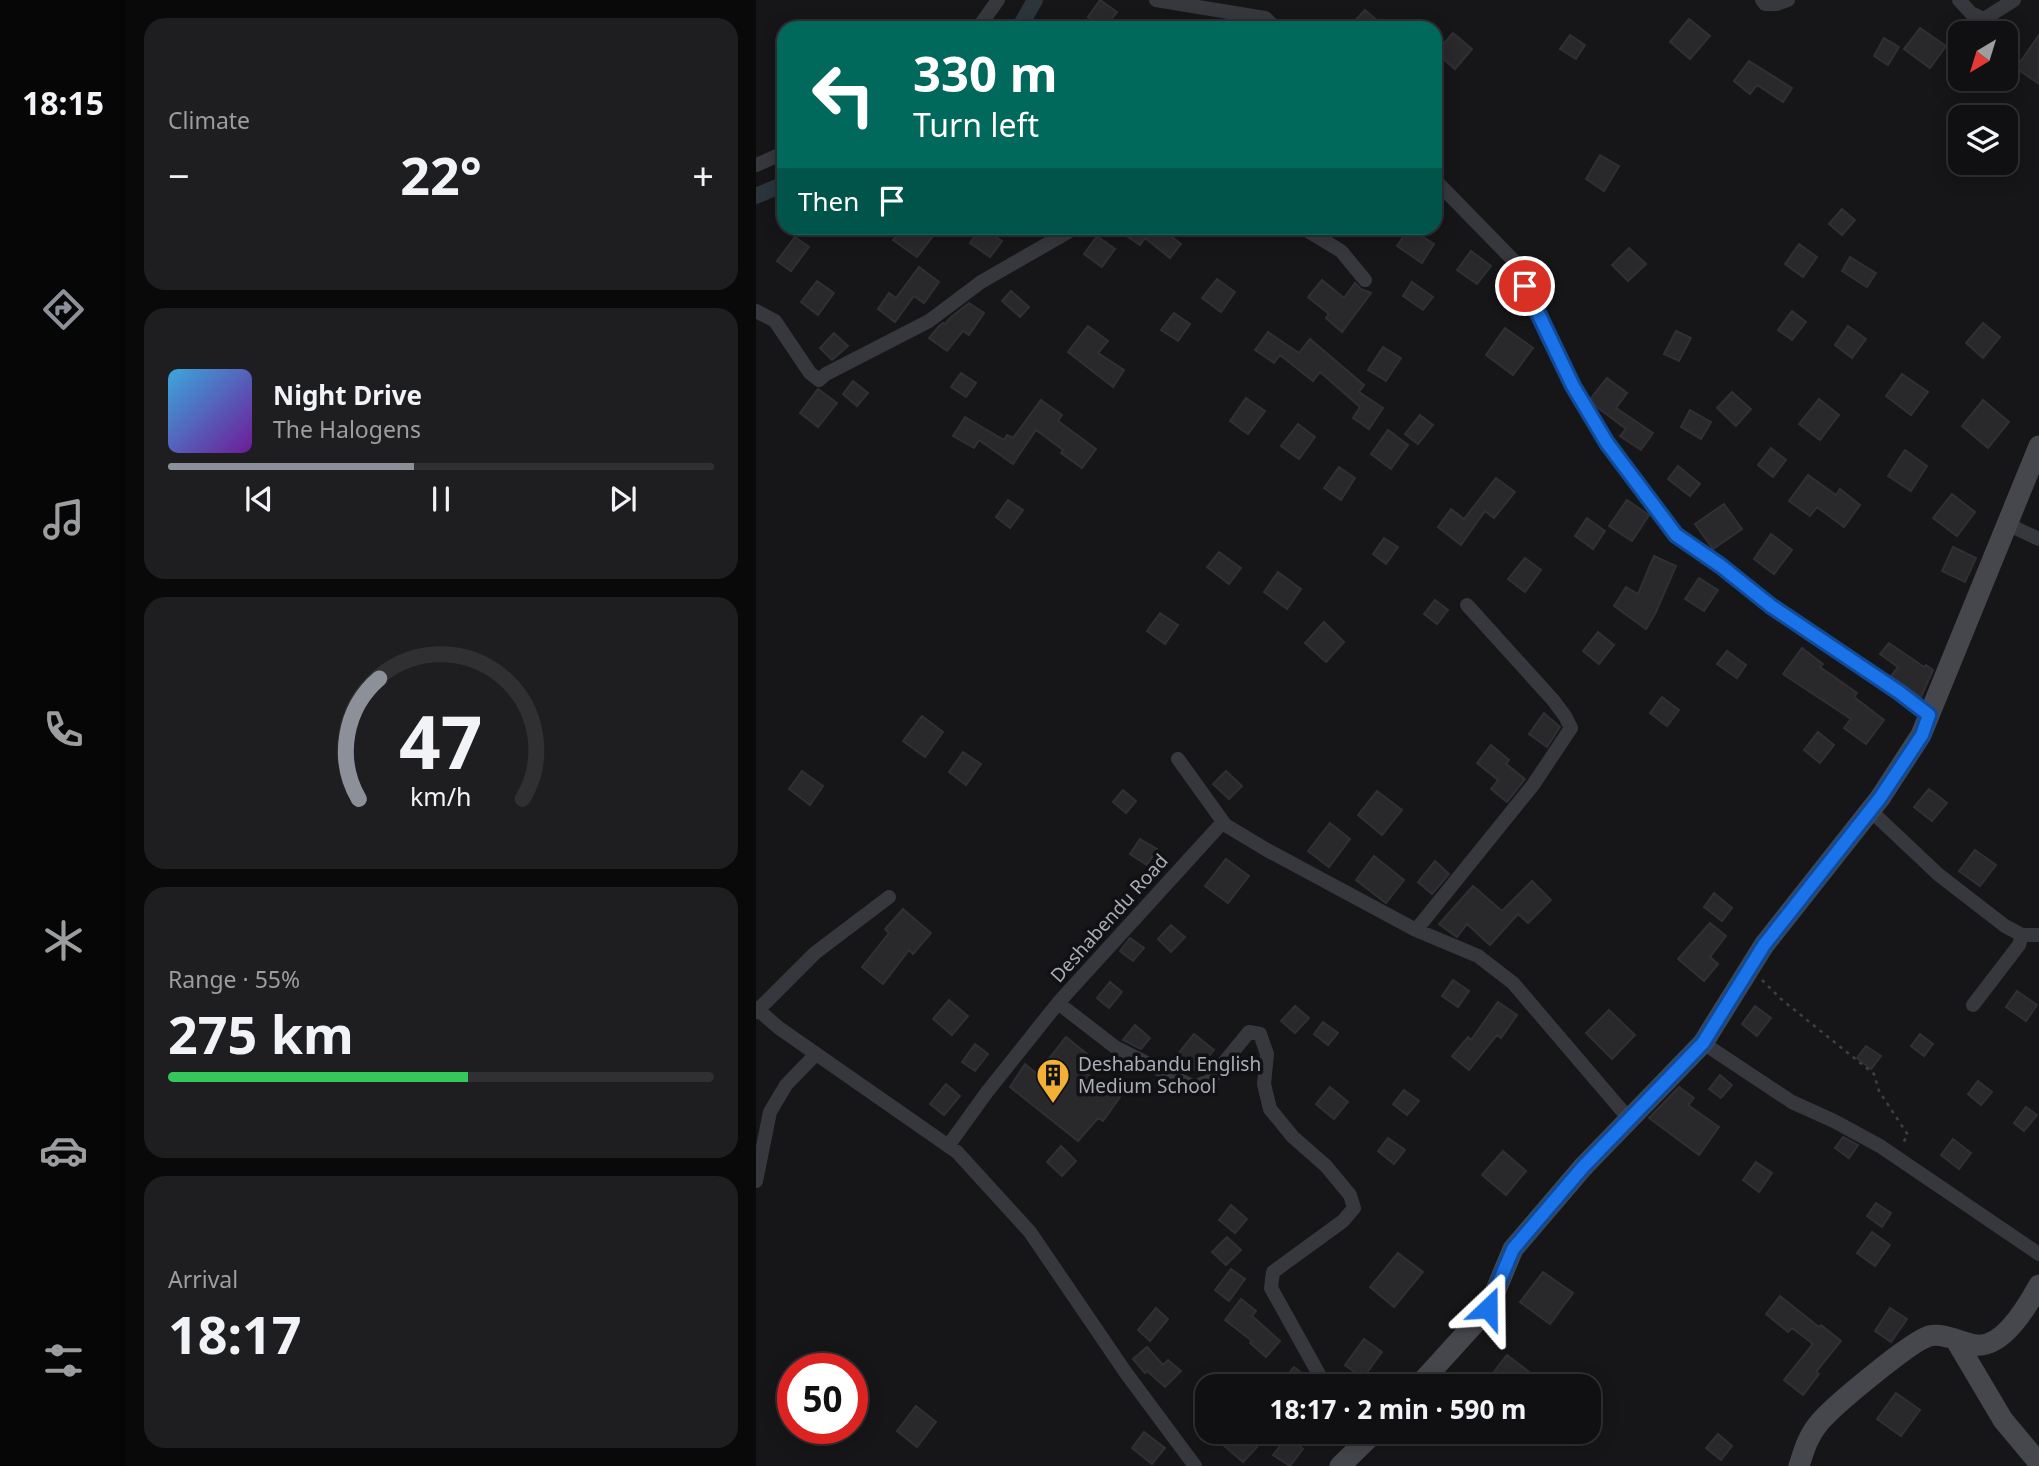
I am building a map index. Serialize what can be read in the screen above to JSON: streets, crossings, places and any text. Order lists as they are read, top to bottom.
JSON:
{
  "streets": {
    "street": ["Deshabendu Road"]
  },
  "places": {
    "building": ["Deshabandu English Medium School"]
  },
  "north": "bottom left",
  "page": {
    "tabs": "18:15",
    "tile": [
      "Climate",
      ["Range · 55%", "275 km"],
      ["Arrival", "18:17"]
    ],
    "turn": ["330 m", "Turn left"],
    "heat": ["−", "22°", "+"],
    "then": "Then",
    "song": ["Night Drive", "The Halogens"],
    "limit": "50",
    "trip": "18:17 · 2 min · 590 m",
    "gauge": ["47", "km/h"]
  }
}
